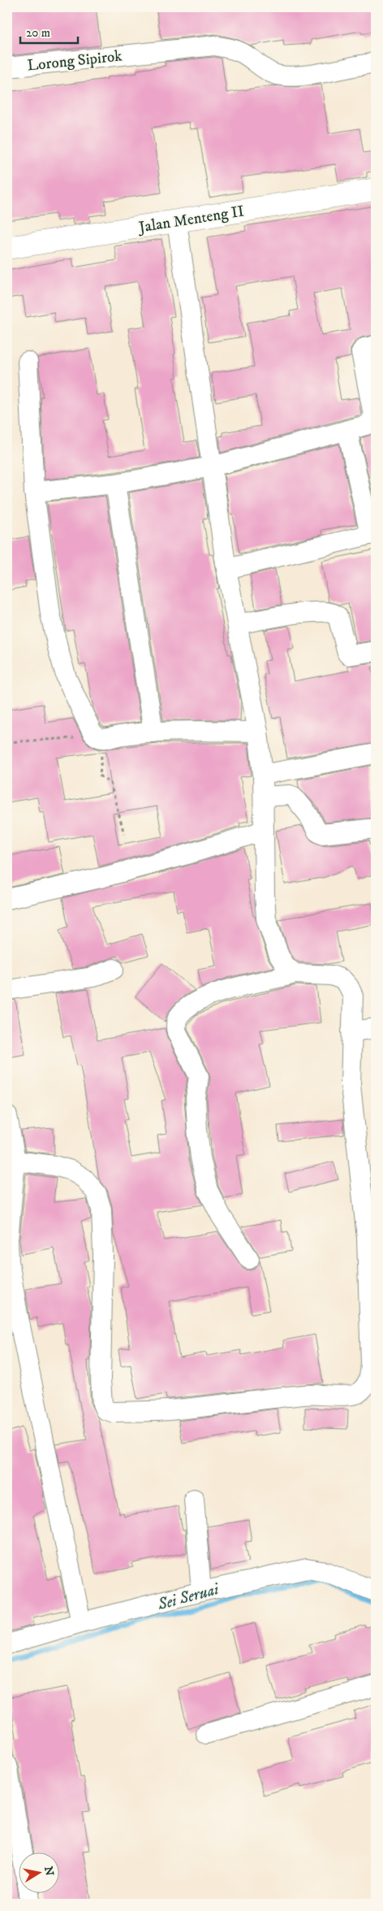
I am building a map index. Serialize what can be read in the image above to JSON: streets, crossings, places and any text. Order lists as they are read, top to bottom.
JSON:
{
  "streets": {
    "street": ["Lorong Sipirok", "Jalan Menteng II"]
  },
  "water": ["Sei Seruai"],
  "scale_bar": "20 m",
  "north": "right"
}
